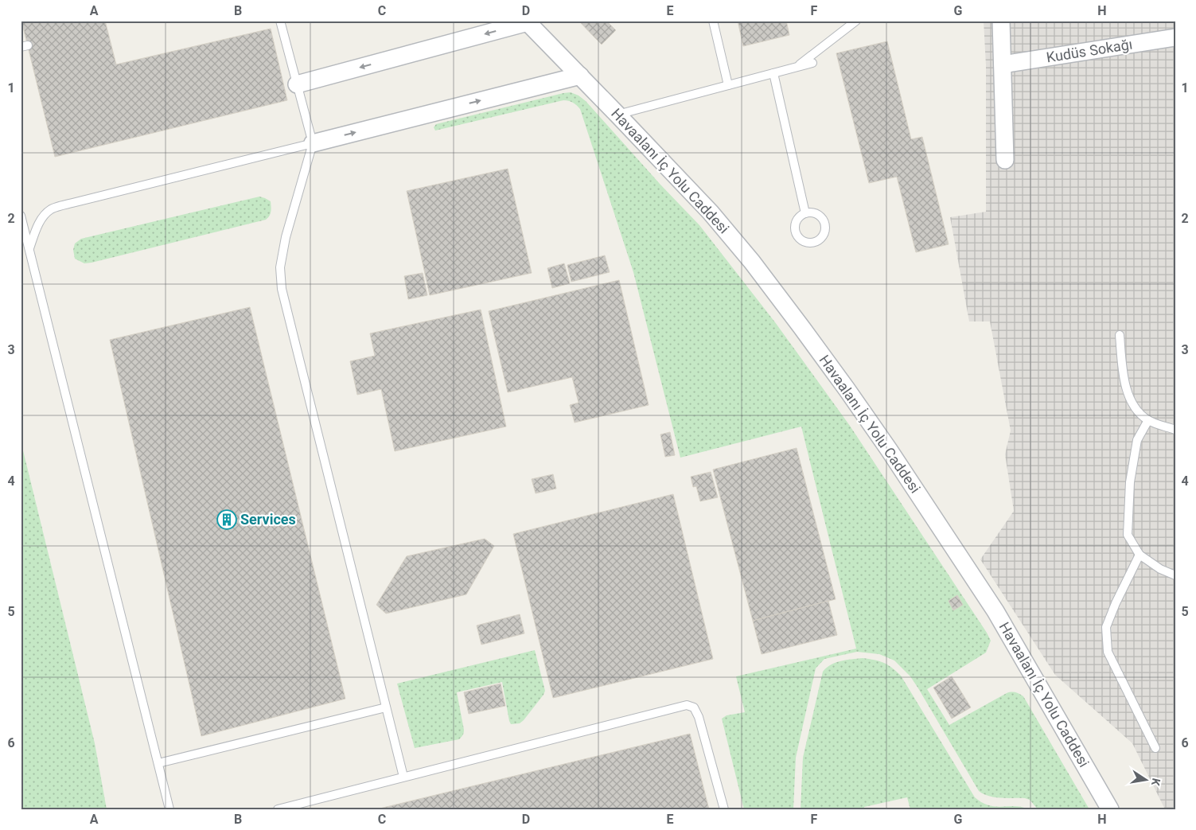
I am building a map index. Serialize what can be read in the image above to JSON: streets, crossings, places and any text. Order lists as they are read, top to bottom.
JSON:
{
  "streets": {
    "street": ["Kudüs Sokağı", "Havaalanı İç Yolu Caddesi"]
  },
  "places": {
    "building": ["Services"]
  },
  "north": "right",
  "grid": {
    "columns": [
      "A",
      "B",
      "C",
      "D",
      "E",
      "F",
      "G",
      "H"
    ],
    "rows": [
      "1",
      "2",
      "3",
      "4",
      "5",
      "6"
    ]
  }
}
